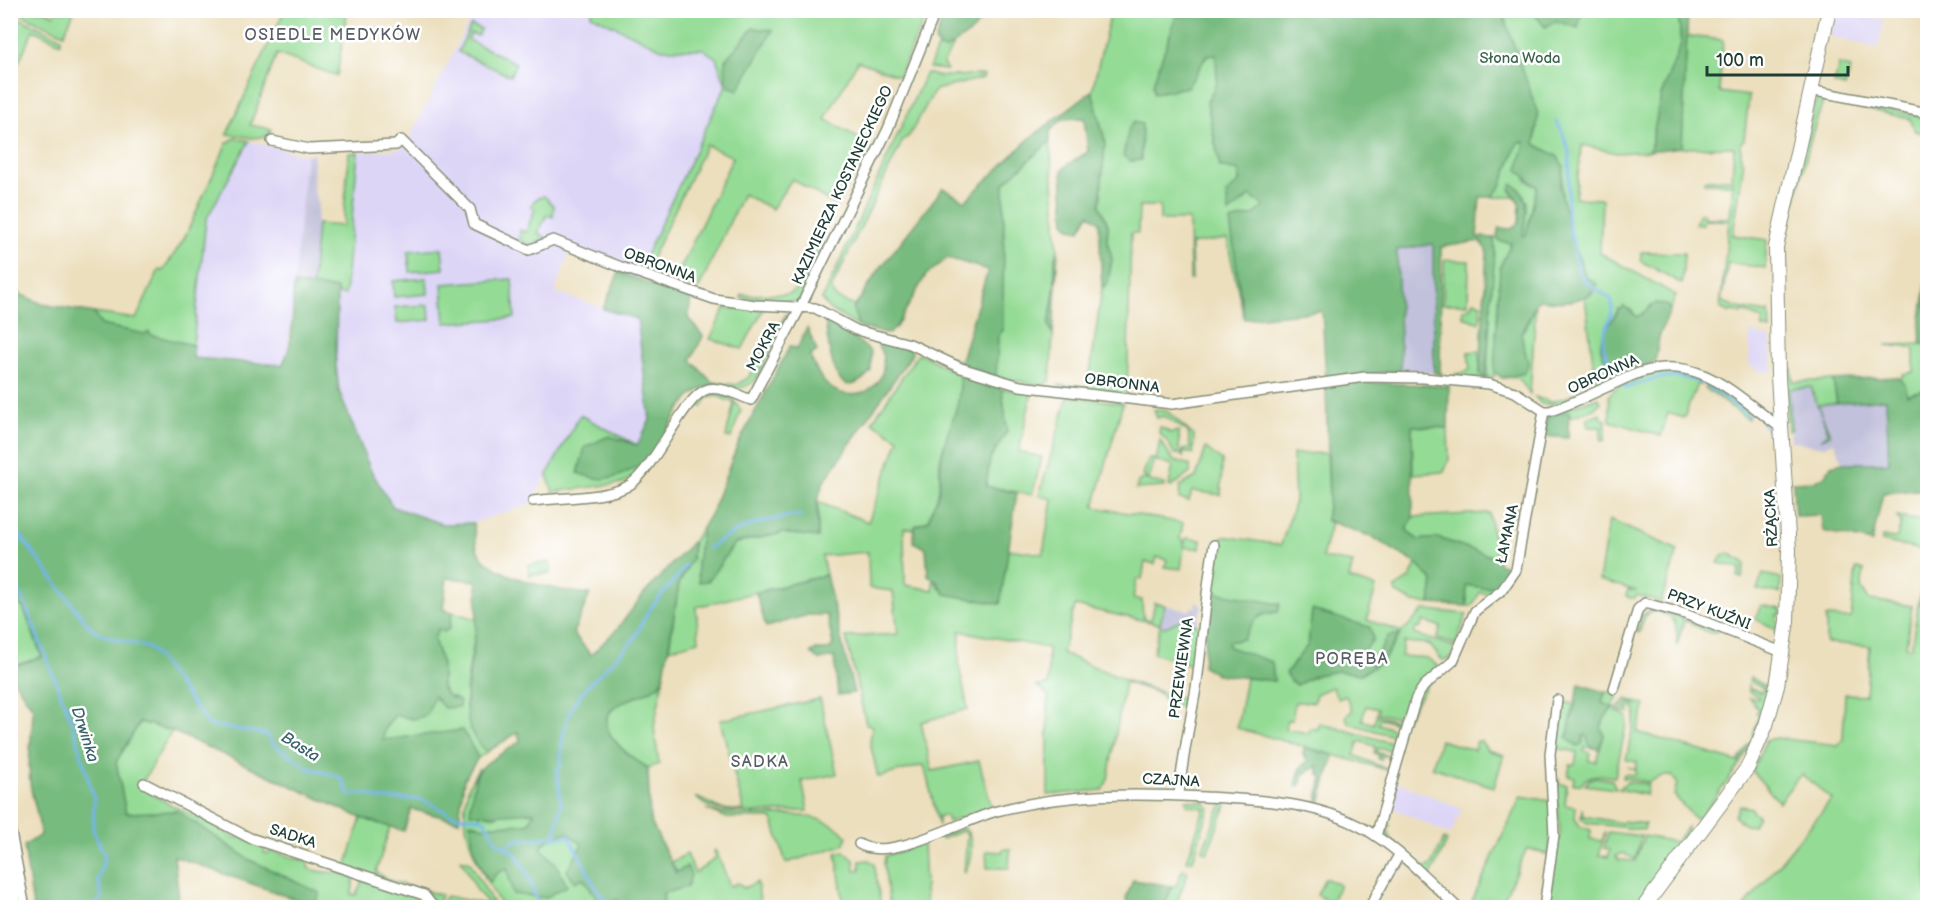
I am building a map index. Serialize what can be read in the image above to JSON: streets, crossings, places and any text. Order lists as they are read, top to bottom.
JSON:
{
  "streets": {
    "street": [
      "KAZIMIERZA KOSTANECKIEGO",
      "OBRONNA",
      "MOKRA",
      "RŻĄCKA",
      "ŁAMANA",
      "PRZY KUŹNI",
      "PRZEWIEWNA",
      "CZAJNA",
      "SADKA"
    ]
  },
  "crossings": [
    ["KAZIMIERZA KOSTANECKIEGO", "OBRONNA"],
    ["KAZIMIERZA KOSTANECKIEGO", "MOKRA"],
    ["OBRONNA", "MOKRA"],
    ["OBRONNA", "RŻĄCKA"],
    ["OBRONNA", "ŁAMANA"],
    ["RŻĄCKA", "PRZY KUŹNI"],
    ["ŁAMANA", "CZAJNA"],
    ["PRZEWIEWNA", "CZAJNA"]
  ],
  "districts": ["OSIEDLE MEDYKÓW", "PORĘBA", "SADKA"],
  "water": ["Drwinka", "Basta"],
  "parks": ["Słona Woda"],
  "scale_bar": "100 m"
}
